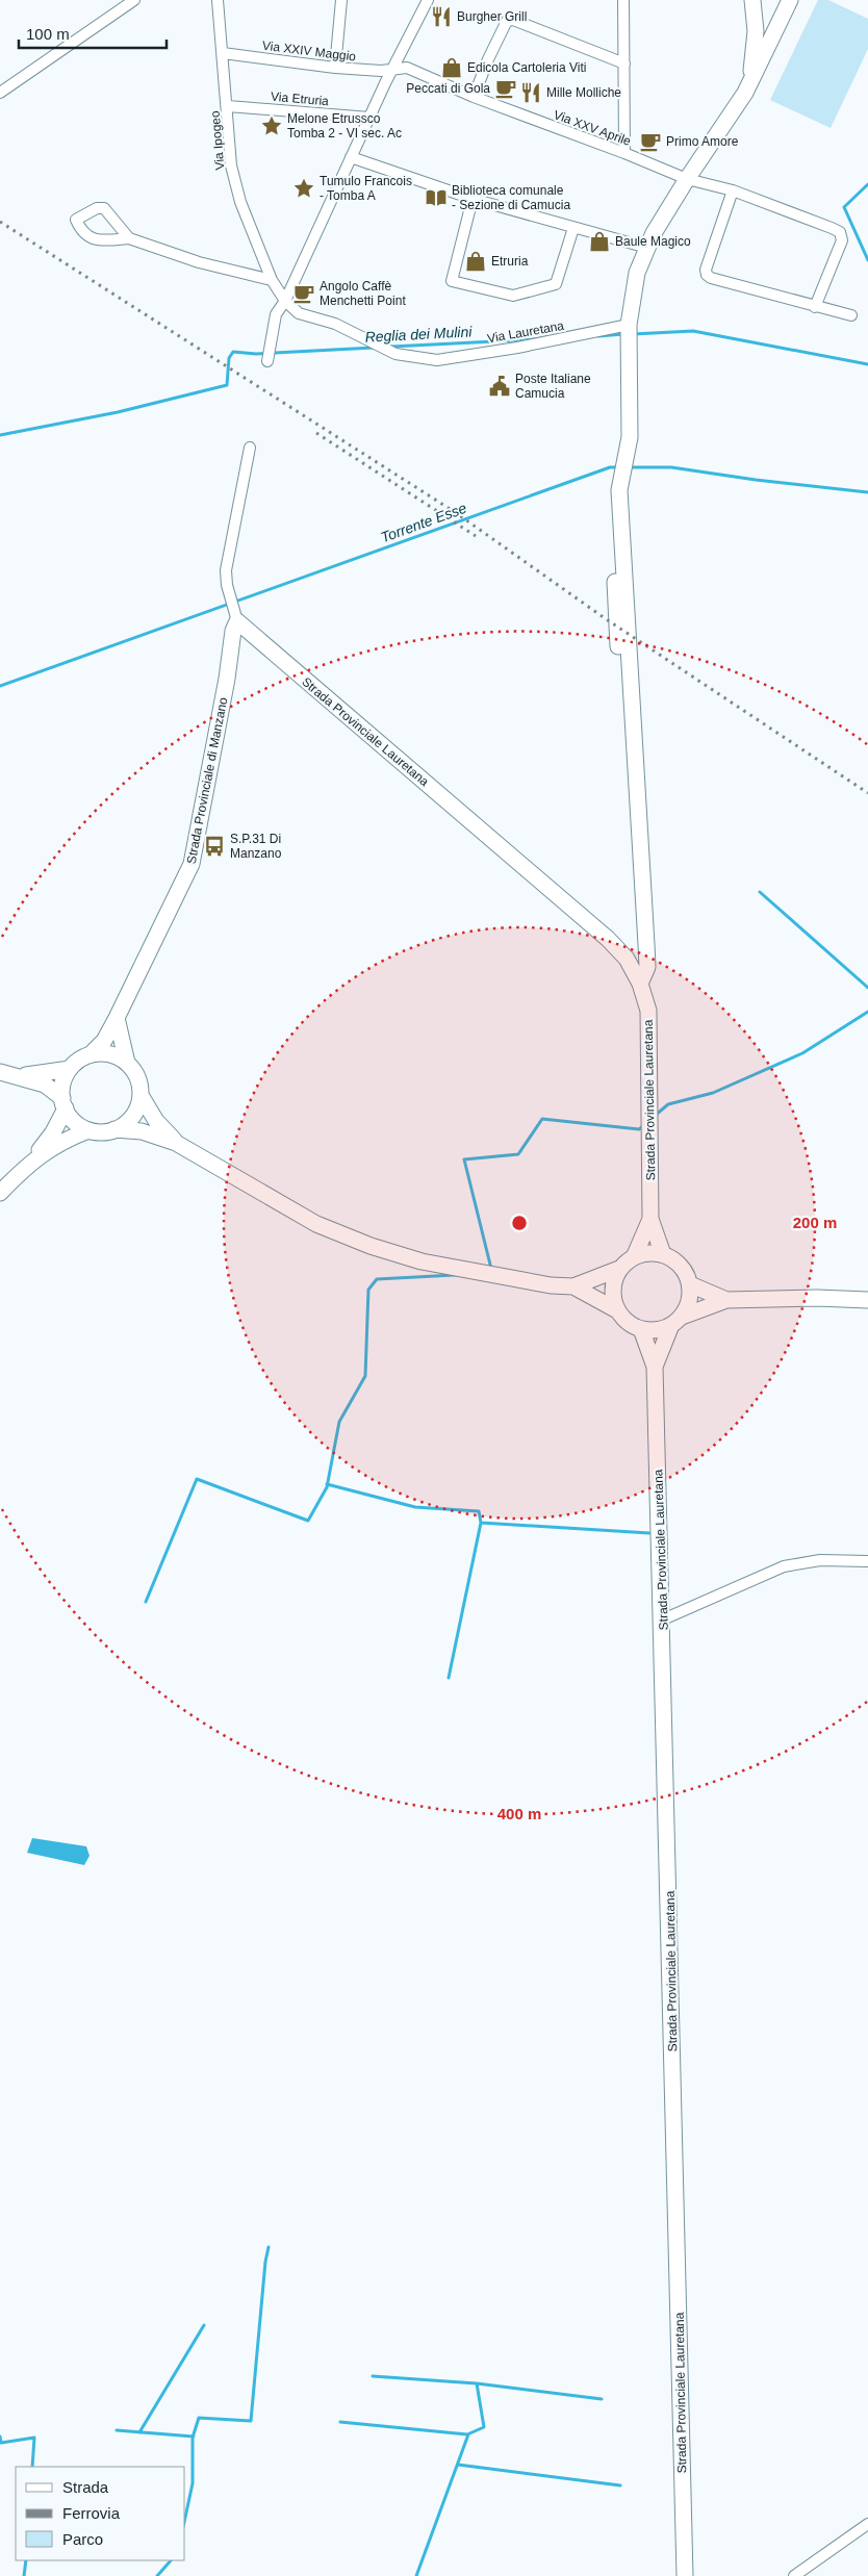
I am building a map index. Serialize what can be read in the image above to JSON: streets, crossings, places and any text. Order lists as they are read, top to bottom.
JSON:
{
  "streets": {
    "main road": ["Strada Provinciale Lauretana", "Strada Provinciale di Manzano"],
    "street": [
      "Via XXIV Maggio",
      "Via Etruria",
      "Via XXV Aprile",
      "Via Ipogeo",
      "Via Lauretana"
    ]
  },
  "crossings": [
    ["Via XXIV Maggio", "Via XXV Aprile"],
    ["Via XXIV Maggio", "Via Ipogeo"],
    ["Via Etruria", "Via Ipogeo"],
    ["Via XXV Aprile", "Strada Provinciale Lauretana"],
    ["Via Ipogeo", "Via Lauretana"],
    ["Via Lauretana", "Strada Provinciale Lauretana"],
    ["Strada Provinciale Lauretana", "Strada Provinciale di Manzano"]
  ],
  "water": ["Reglia dei Mulini", "Torrente Esse"],
  "places": {
    "restaurant": ["Burgher Grill", "Mille Molliche"],
    "shop": ["Edicola Cartoleria Viti", "Baule Magico", "Etruria"],
    "cafe": ["Peccati di Gola", "Primo Amore", "Angolo Caffè Menchetti Point"],
    "place": ["Melone Etrussco Tomba 2 - VI sec. Ac", "Tumulo Francois - Tomba A"],
    "library": ["Biblioteca comunale - Sezione di Camucia"],
    "public building": ["Poste Italiane Camucia"],
    "bus stop": ["S.P.31 Di Manzano"]
  },
  "legend": ["Strada", "Ferrovia", "Parco"],
  "scale_bar": "100 m",
  "rings": ["200 m", "400 m"]
}
